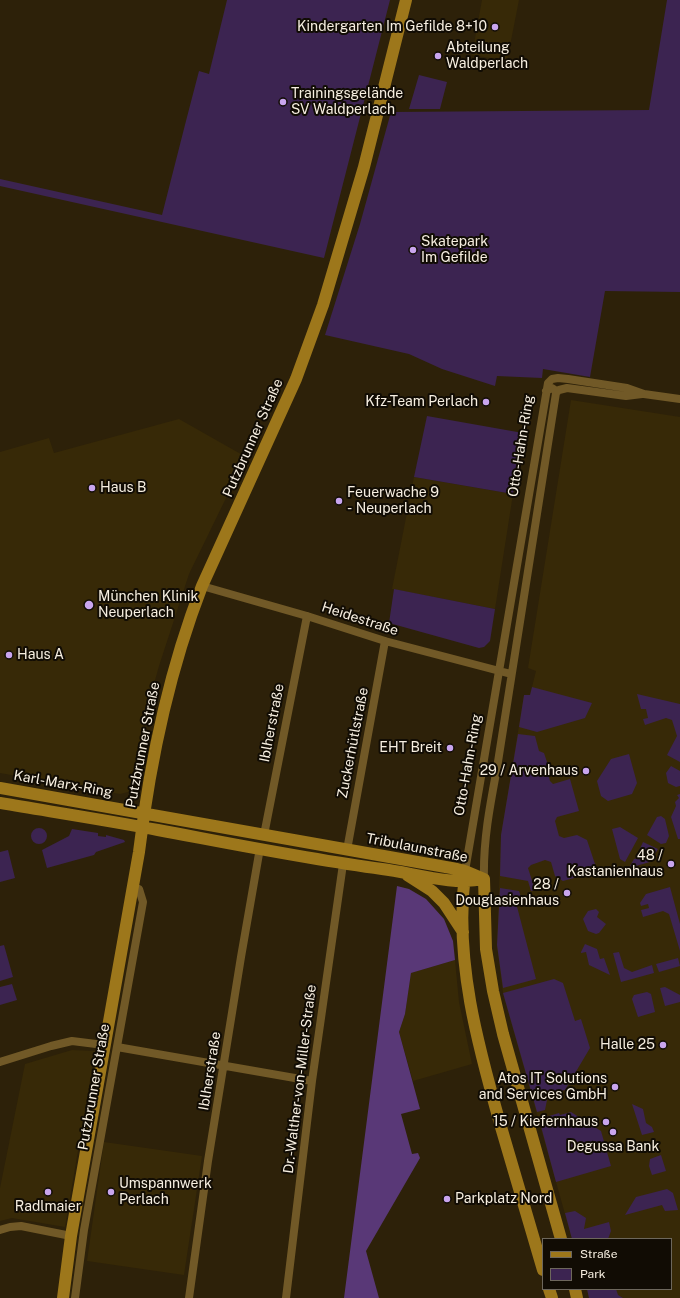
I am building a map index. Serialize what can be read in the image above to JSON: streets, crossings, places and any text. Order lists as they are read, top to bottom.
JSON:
{
  "streets": {
    "main road": [
      "Putzbrunner Straße",
      "Otto-Hahn-Ring",
      "Karl-Marx-Ring",
      "Tribulaunstraße"
    ],
    "street": [
      "Heidestraße",
      "Iblherstraße",
      "Zuckerhütlstraße",
      "Dr.-Walther-von-Miller-Straße"
    ]
  },
  "crossings": [
    ["Putzbrunner Straße", "Heidestraße"],
    ["Putzbrunner Straße", "Karl-Marx-Ring"],
    ["Putzbrunner Straße", "Tribulaunstraße"],
    ["Otto-Hahn-Ring", "Heidestraße"],
    ["Otto-Hahn-Ring", "Tribulaunstraße"],
    ["Heidestraße", "Iblherstraße"],
    ["Heidestraße", "Zuckerhütlstraße"],
    ["Iblherstraße", "Tribulaunstraße"],
    ["Zuckerhütlstraße", "Tribulaunstraße"],
    ["Karl-Marx-Ring", "Tribulaunstraße"],
    ["Tribulaunstraße", "Dr.-Walther-von-Miller-Straße"]
  ],
  "places": [
    "Kindergarten Im Gefilde 8+10",
    "Abteilung Waldperlach",
    "Trainingsgelände SV Waldperlach",
    "Skatepark Im Gefilde",
    "Kfz-Team Perlach",
    "Haus B",
    "Feuerwache 9 - Neuperlach",
    "München Klinik Neuperlach",
    "Haus A",
    "EHT Breit",
    "29 / Arvenhaus",
    "48 / Kastanienhaus",
    "28 / Douglasienhaus",
    "Halle 25",
    "Atos IT Solutions and Services GmbH",
    "15 / Kiefernhaus",
    "Degussa Bank",
    "Radlmaier",
    "Umspannwerk Perlach",
    "Parkplatz Nord"
  ],
  "legend": ["Straße", "Park"]
}
